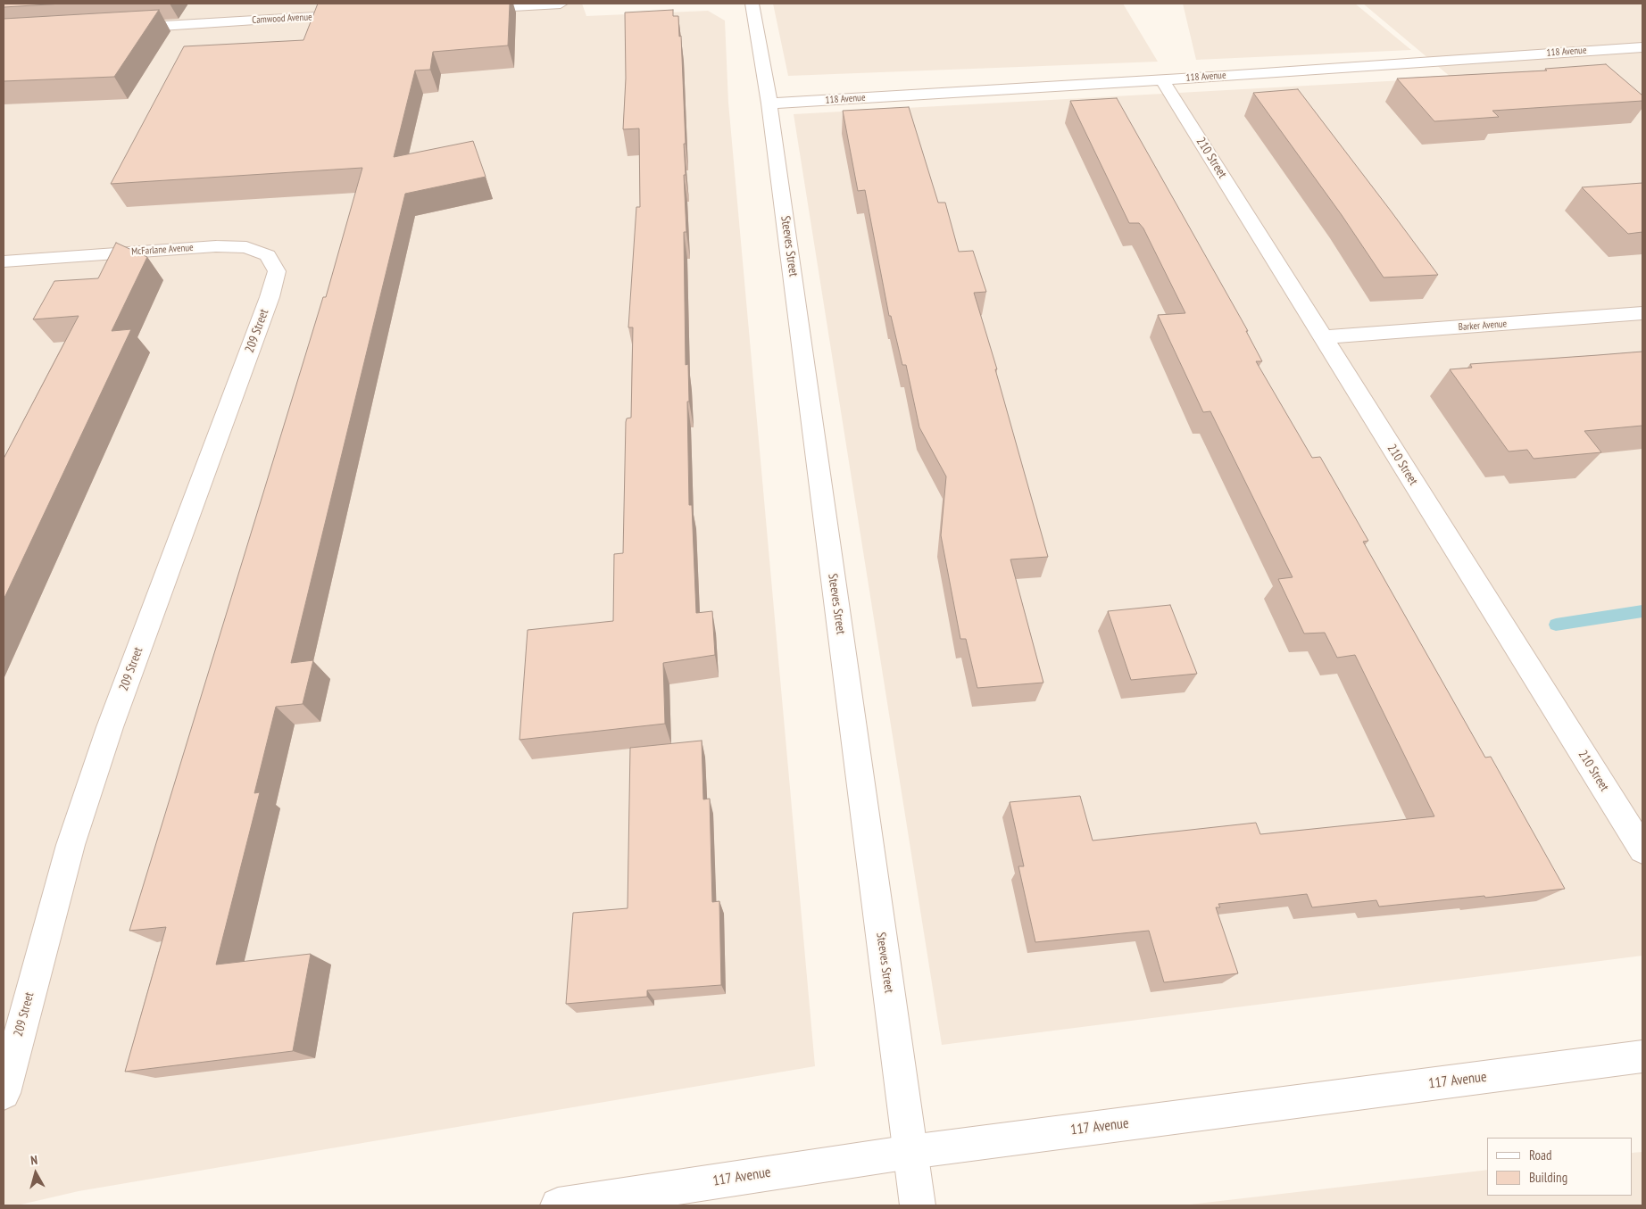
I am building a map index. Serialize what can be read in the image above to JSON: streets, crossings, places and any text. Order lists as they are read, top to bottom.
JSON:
{
  "streets": {
    "street": [
      "Camwood Avenue",
      "118 Avenue",
      "210 Street",
      "Steeves Street",
      "McFarlane Avenue",
      "Barker Avenue",
      "209 Street",
      "117 Avenue"
    ]
  },
  "crossings": [
    ["118 Avenue", "210 Street"],
    ["118 Avenue", "Steeves Street"],
    ["210 Street", "Barker Avenue"],
    ["Steeves Street", "117 Avenue"],
    ["McFarlane Avenue", "209 Street"]
  ],
  "legend": ["Road", "Building"],
  "north": "top"
}
